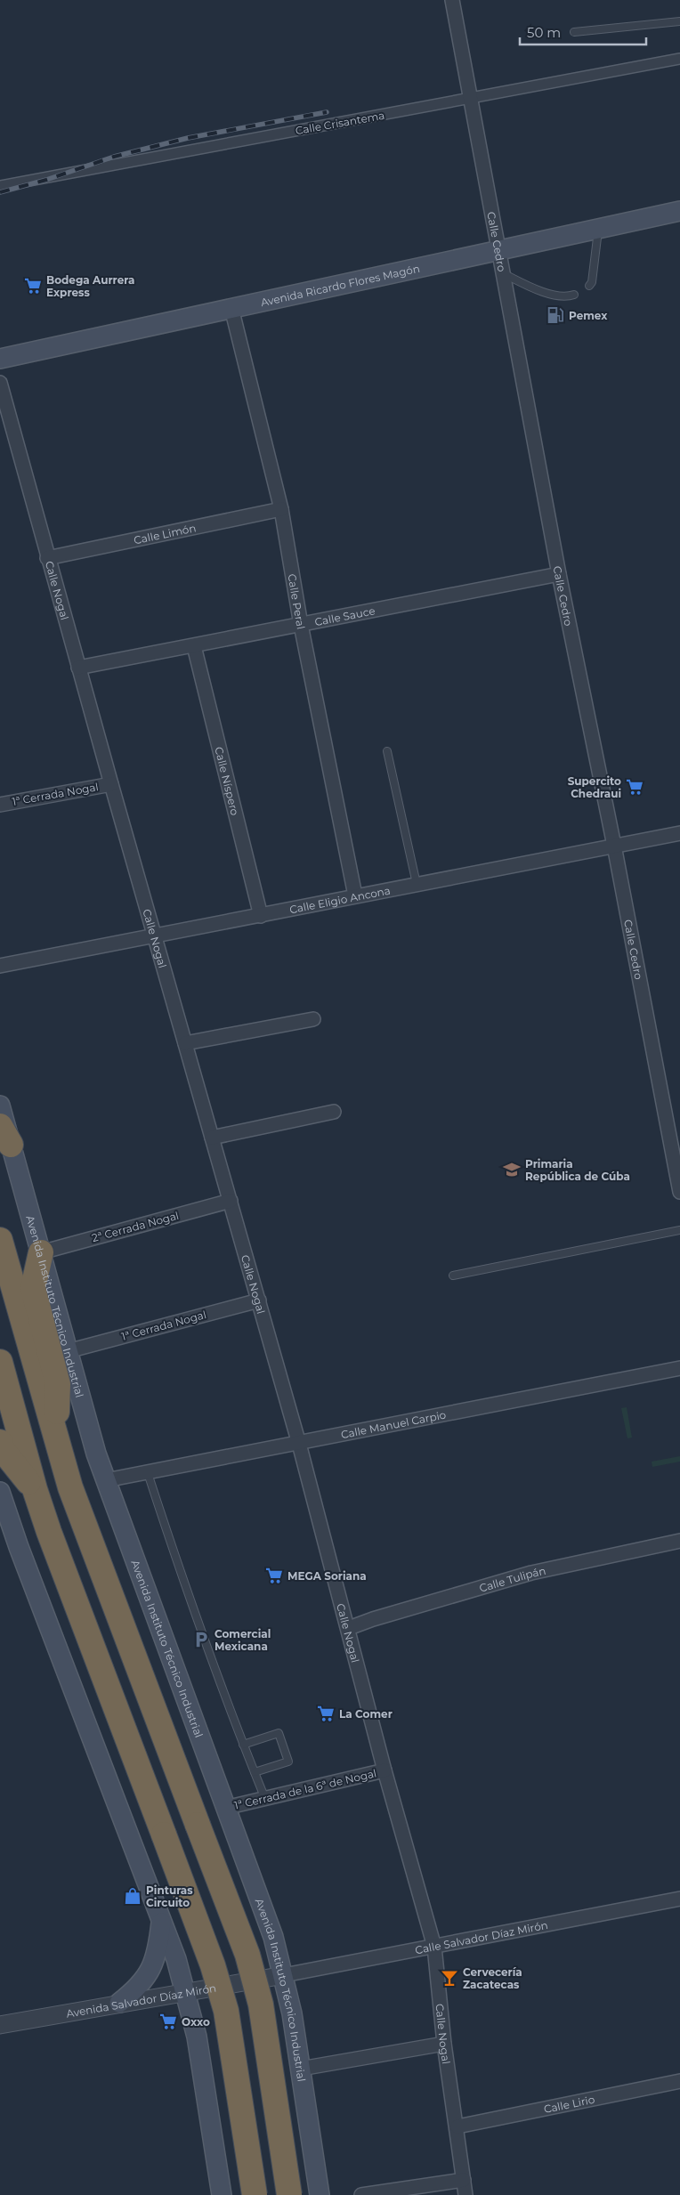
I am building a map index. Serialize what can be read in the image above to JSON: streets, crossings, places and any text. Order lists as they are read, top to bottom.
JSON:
{
  "streets": {
    "main road": ["Avenida Ricardo Flores Magón", "Avenida Instituto Técnico Industrial"],
    "street": [
      "Calle Crisantema",
      "Calle Cedro",
      "Calle Limón",
      "Calle Nogal",
      "Calle Peral",
      "Calle Sauce",
      "Calle Níspero",
      "1ª Cerrada Nogal",
      "Calle Eligio Ancona",
      "2ª Cerrada Nogal",
      "Calle Manuel Carpio",
      "Calle Tulipán",
      "1ª Cerrada de la 6ª de Nogal",
      "Calle Salvador Díaz Mirón",
      "Avenida Salvador Díaz Mirón",
      "Calle Lirio"
    ]
  },
  "crossings": [
    ["Calle Crisantema", "Calle Cedro"],
    ["Calle Cedro", "Avenida Ricardo Flores Magón"],
    ["Calle Cedro", "Calle Sauce"],
    ["Calle Cedro", "Calle Eligio Ancona"],
    ["Avenida Ricardo Flores Magón", "Calle Peral"],
    ["Calle Limón", "Calle Nogal"],
    ["Calle Limón", "Calle Peral"],
    ["Calle Nogal", "Calle Sauce"],
    ["Calle Nogal", "1ª Cerrada Nogal"],
    ["Calle Nogal", "Calle Eligio Ancona"],
    ["Calle Nogal", "2ª Cerrada Nogal"],
    ["Calle Nogal", "Calle Manuel Carpio"],
    ["Calle Nogal", "Calle Tulipán"],
    ["Calle Nogal", "1ª Cerrada de la 6ª de Nogal"],
    ["Calle Nogal", "Calle Salvador Díaz Mirón"],
    ["Calle Nogal", "Calle Lirio"],
    ["Calle Peral", "Calle Sauce"],
    ["Calle Peral", "Calle Eligio Ancona"],
    ["Calle Sauce", "Calle Níspero"],
    ["Calle Níspero", "Calle Eligio Ancona"],
    ["1ª Cerrada Nogal", "Avenida Instituto Técnico Industrial"],
    ["2ª Cerrada Nogal", "Avenida Instituto Técnico Industrial"],
    ["Avenida Instituto Técnico Industrial", "Calle Manuel Carpio"],
    ["Avenida Instituto Técnico Industrial", "1ª Cerrada de la 6ª de Nogal"],
    ["Avenida Instituto Técnico Industrial", "Calle Salvador Díaz Mirón"],
    ["Avenida Instituto Técnico Industrial", "Avenida Salvador Díaz Mirón"],
    ["Calle Salvador Díaz Mirón", "Avenida Salvador Díaz Mirón"]
  ],
  "places": {
    "supermarket": [
      "Bodega Aurrera Express",
      "Supercito Chedraui",
      "MEGA Soriana",
      "La Comer",
      "Oxxo"
    ],
    "fuel station": ["Pemex"],
    "school or university": ["Primaria República de Cúba"],
    "parking": ["Comercial Mexicana"],
    "shop": ["Pinturas Circuito"],
    "bar": ["Cervecería Zacatecas"]
  },
  "scale_bar": "50 m"
}
